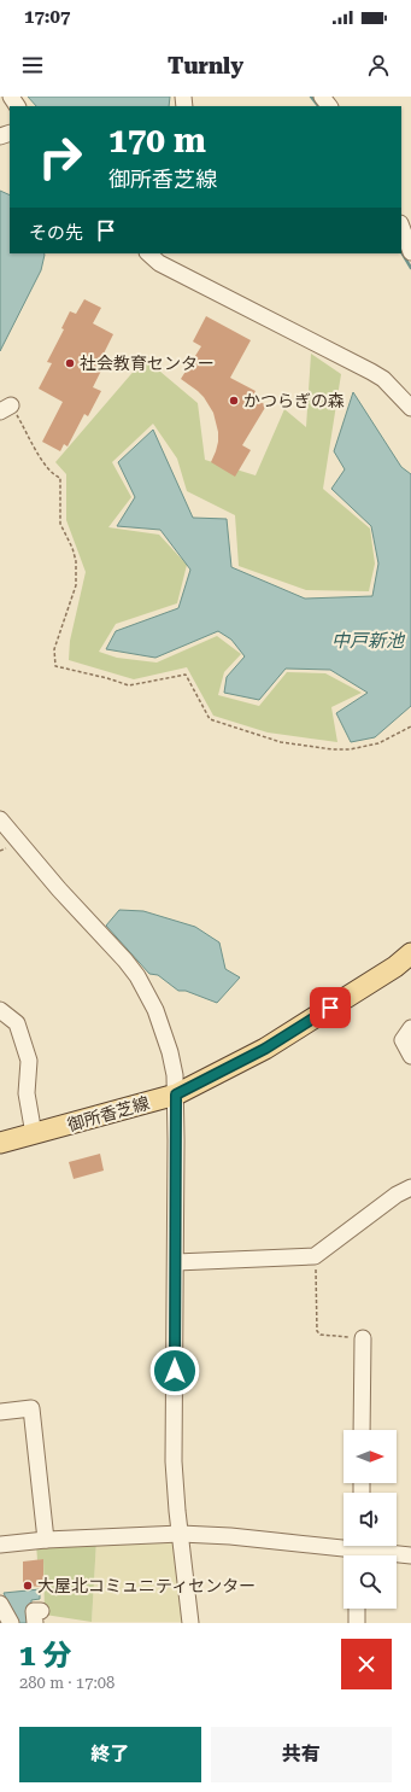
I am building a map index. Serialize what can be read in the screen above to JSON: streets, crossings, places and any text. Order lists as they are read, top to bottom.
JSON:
{
  "streets": {
    "main road": ["御所香芝線"]
  },
  "water": ["中戸新池"],
  "places": ["社会教育センター", "かつらぎの森", "大屋北コミュニティセンター"],
  "north": "right",
  "page": {
    "status": "17:07",
    "header": "Turnly",
    "turn": ["170 m", "御所香芝線"],
    "then": "その先",
    "heading": ["1 分", "280 m · 17:08"],
    "buttons": ["終了", "共有"]
  }
}
